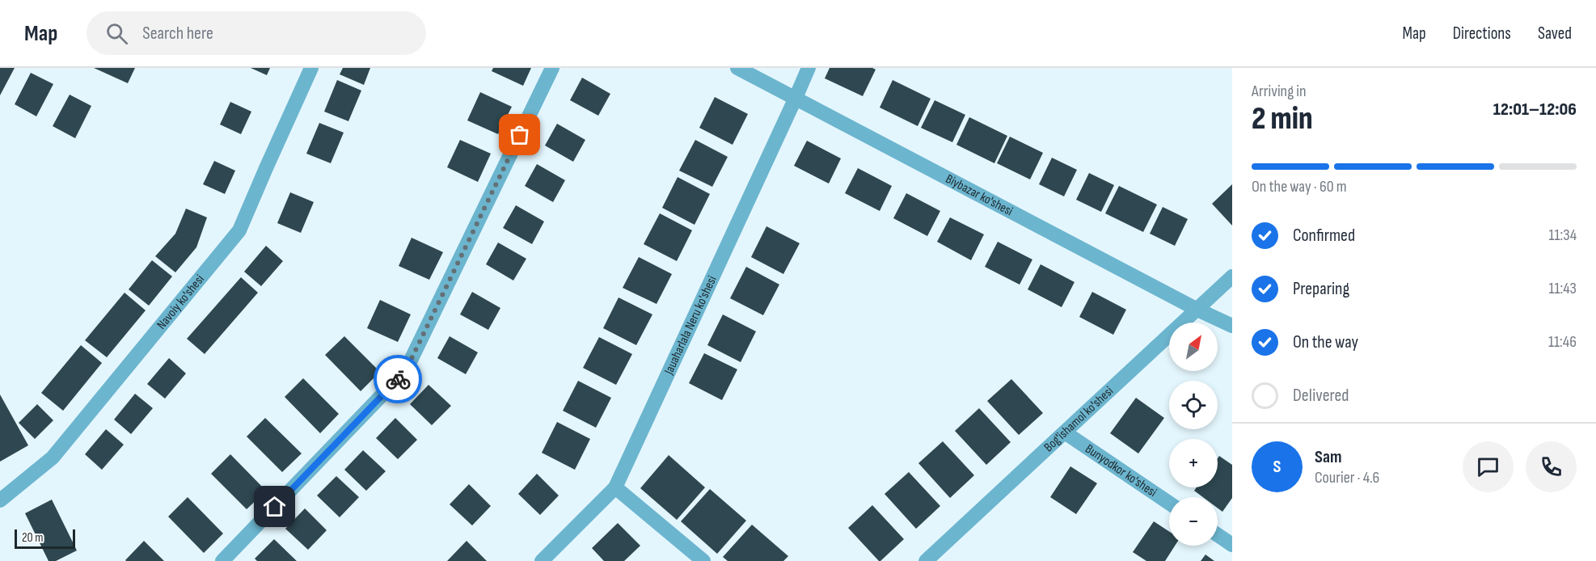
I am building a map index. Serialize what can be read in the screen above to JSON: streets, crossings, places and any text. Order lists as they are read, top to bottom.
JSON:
{
  "streets": {
    "street": [
      "Biybazar ko'shesi",
      "Navoiy ko'shesi",
      "Jauaharlala Neru ko'shesi",
      "Bog'ishamol ko'shesi",
      "Bunyodkor ko'shesi"
    ]
  },
  "crossings": [
    ["Biybazar ko'shesi", "Jauaharlala Neru ko'shesi"],
    ["Biybazar ko'shesi", "Bog'ishamol ko'shesi"],
    ["Bog'ishamol ko'shesi", "Bunyodkor ko'shesi"]
  ],
  "scale_bar": "20 m",
  "north": "top right",
  "page": {
    "header": "Map",
    "search": "Search here",
    "nav": ["Map", "Directions", "Saved"],
    "heading": ["2 min", "Arriving in", "12:01–12:06"],
    "panel": ["Sam", "Courier · 4.6"],
    "bar": "On the way · 60 m",
    "list": [
      ["Confirmed", "11:34"],
      ["Preparing", "11:43"],
      ["On the way", "11:46"],
      "Delivered"
    ],
    "map_buttons": ["+", "−"],
    "round": "S",
    "scale": "20 m"
  }
}
